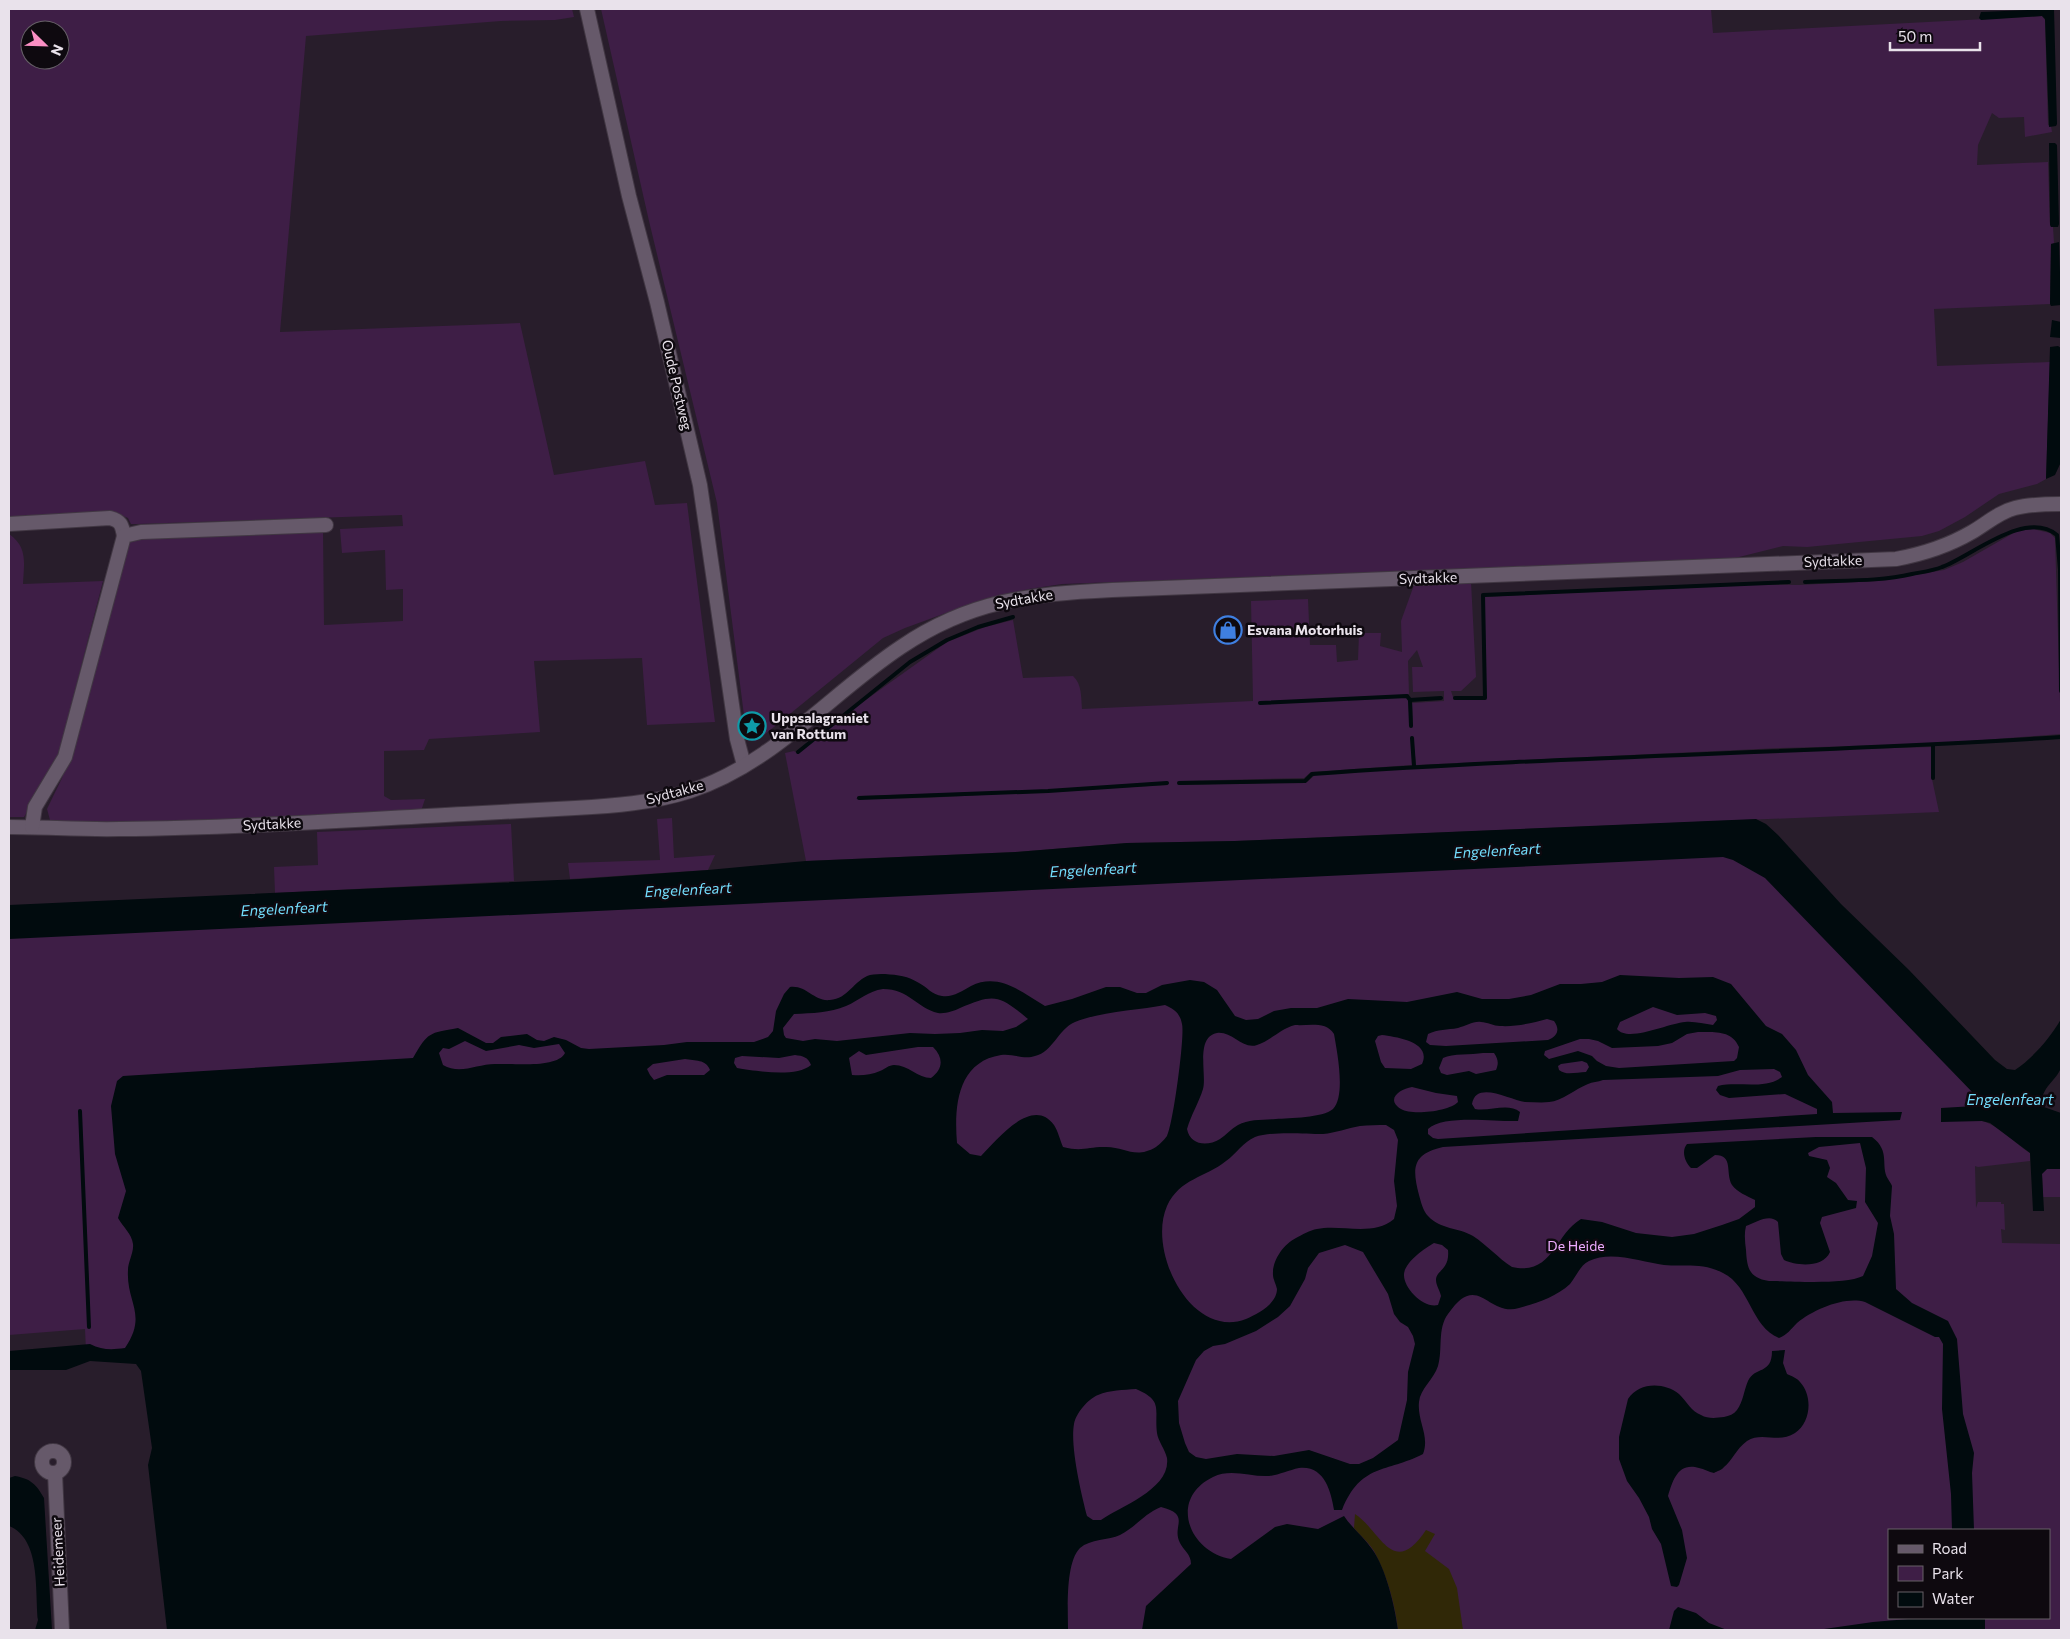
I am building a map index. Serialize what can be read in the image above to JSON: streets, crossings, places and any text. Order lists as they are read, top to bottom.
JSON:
{
  "streets": {
    "street": ["Oude Postweg", "Sydtakke", "Heidemeer"]
  },
  "crossings": [
    ["Oude Postweg", "Sydtakke"]
  ],
  "water": ["Engelenfeart"],
  "parks": ["De Heide"],
  "places": {
    "shop": ["Esvana Motorhuis"],
    "place": ["Uppsalagraniet van Rottum"]
  },
  "legend": ["Road", "Park", "Water"],
  "scale_bar": "50 m",
  "north": "bottom right"
}
